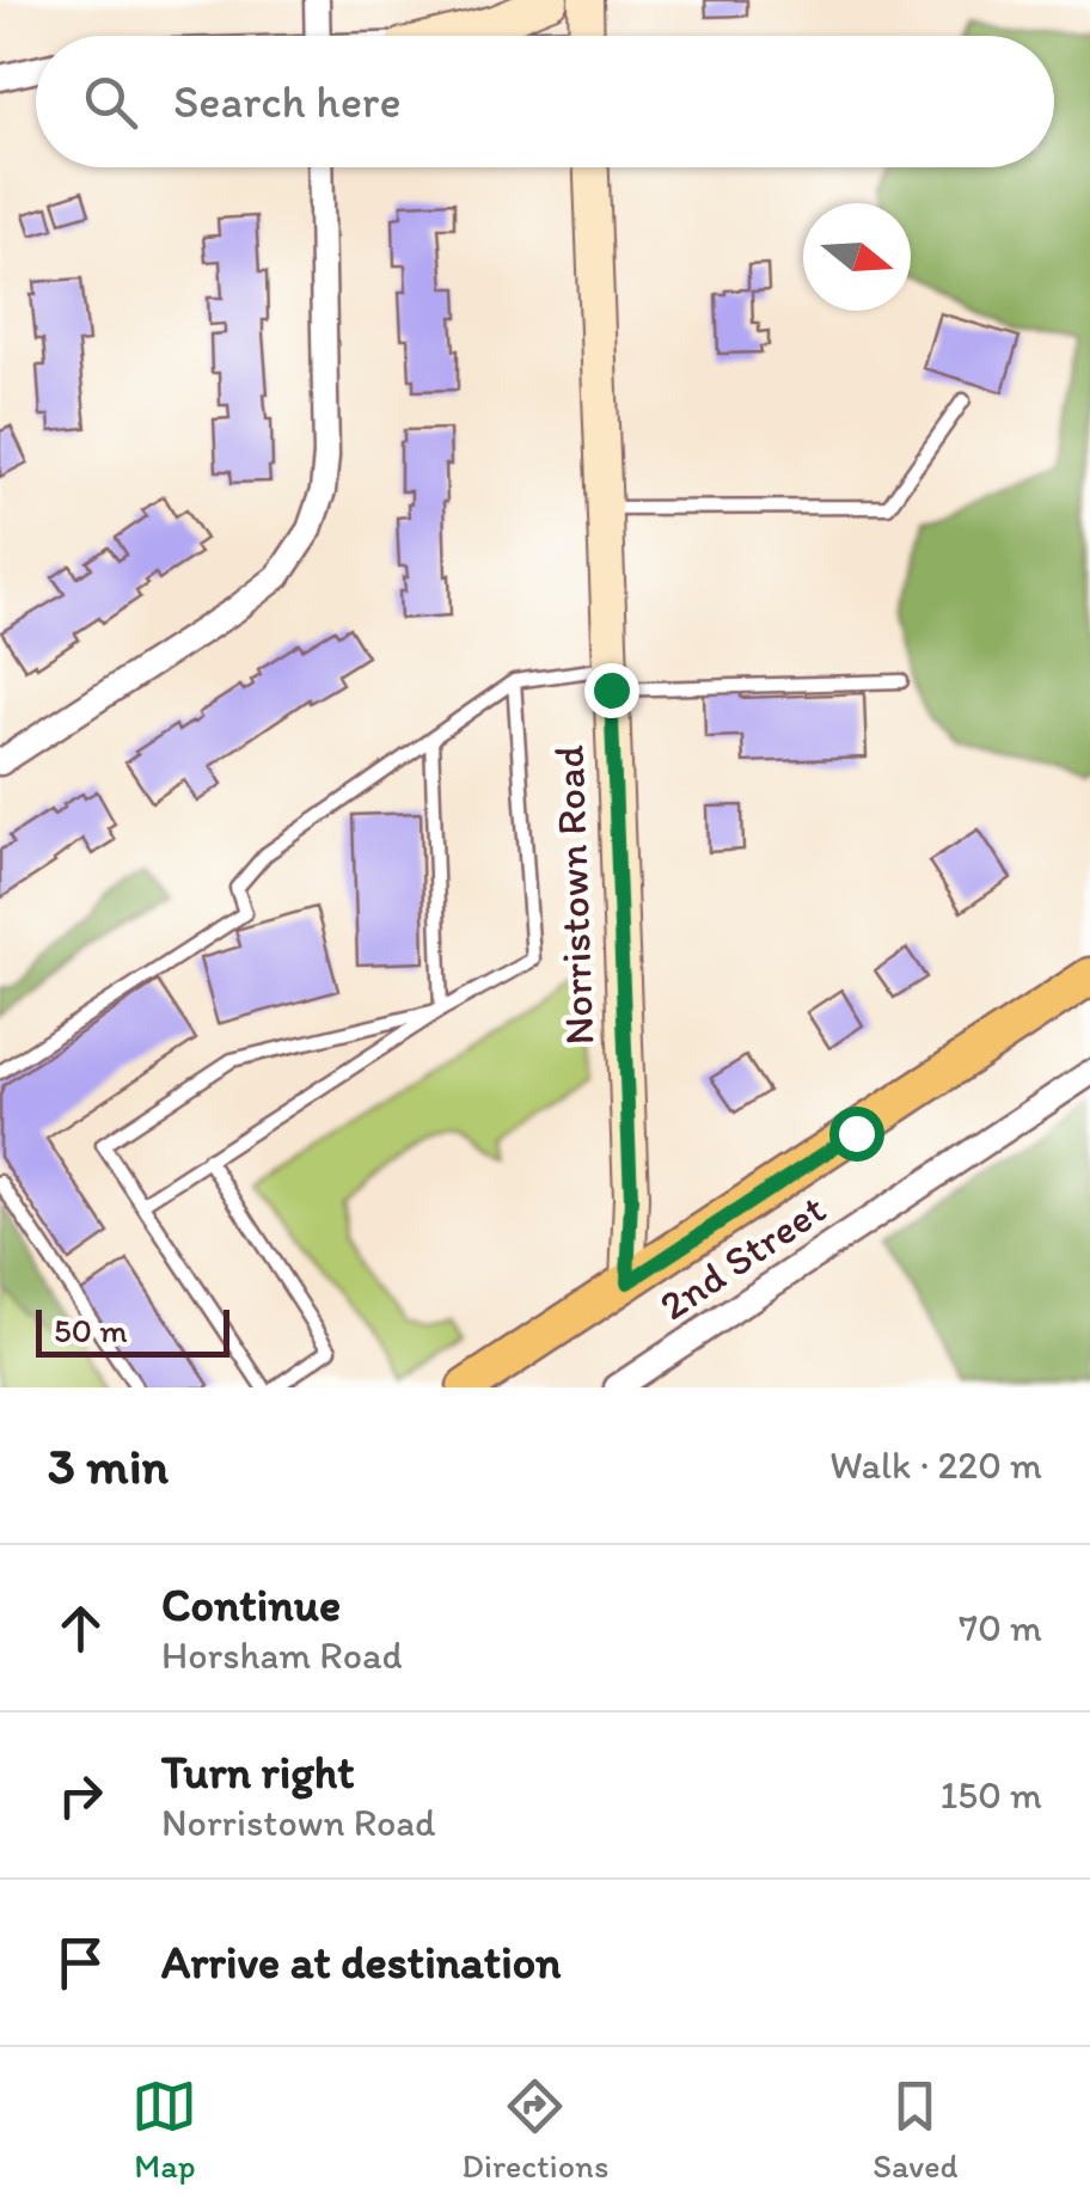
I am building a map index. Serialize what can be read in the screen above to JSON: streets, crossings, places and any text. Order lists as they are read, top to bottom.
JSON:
{
  "streets": {
    "main road": ["Norristown Road"],
    "street": ["2nd Street"]
  },
  "scale_bar": "50 m",
  "north": "right",
  "page": {
    "search": "Search here",
    "scale": "50 m",
    "heading": ["3 min", "Walk · 220 m"],
    "list": [
      ["Continue", "Horsham Road", "70 m"],
      ["Turn right", "Norristown Road", "150 m"],
      "Arrive at destination"
    ],
    "nav": ["Map", "Directions", "Saved"]
  }
}
